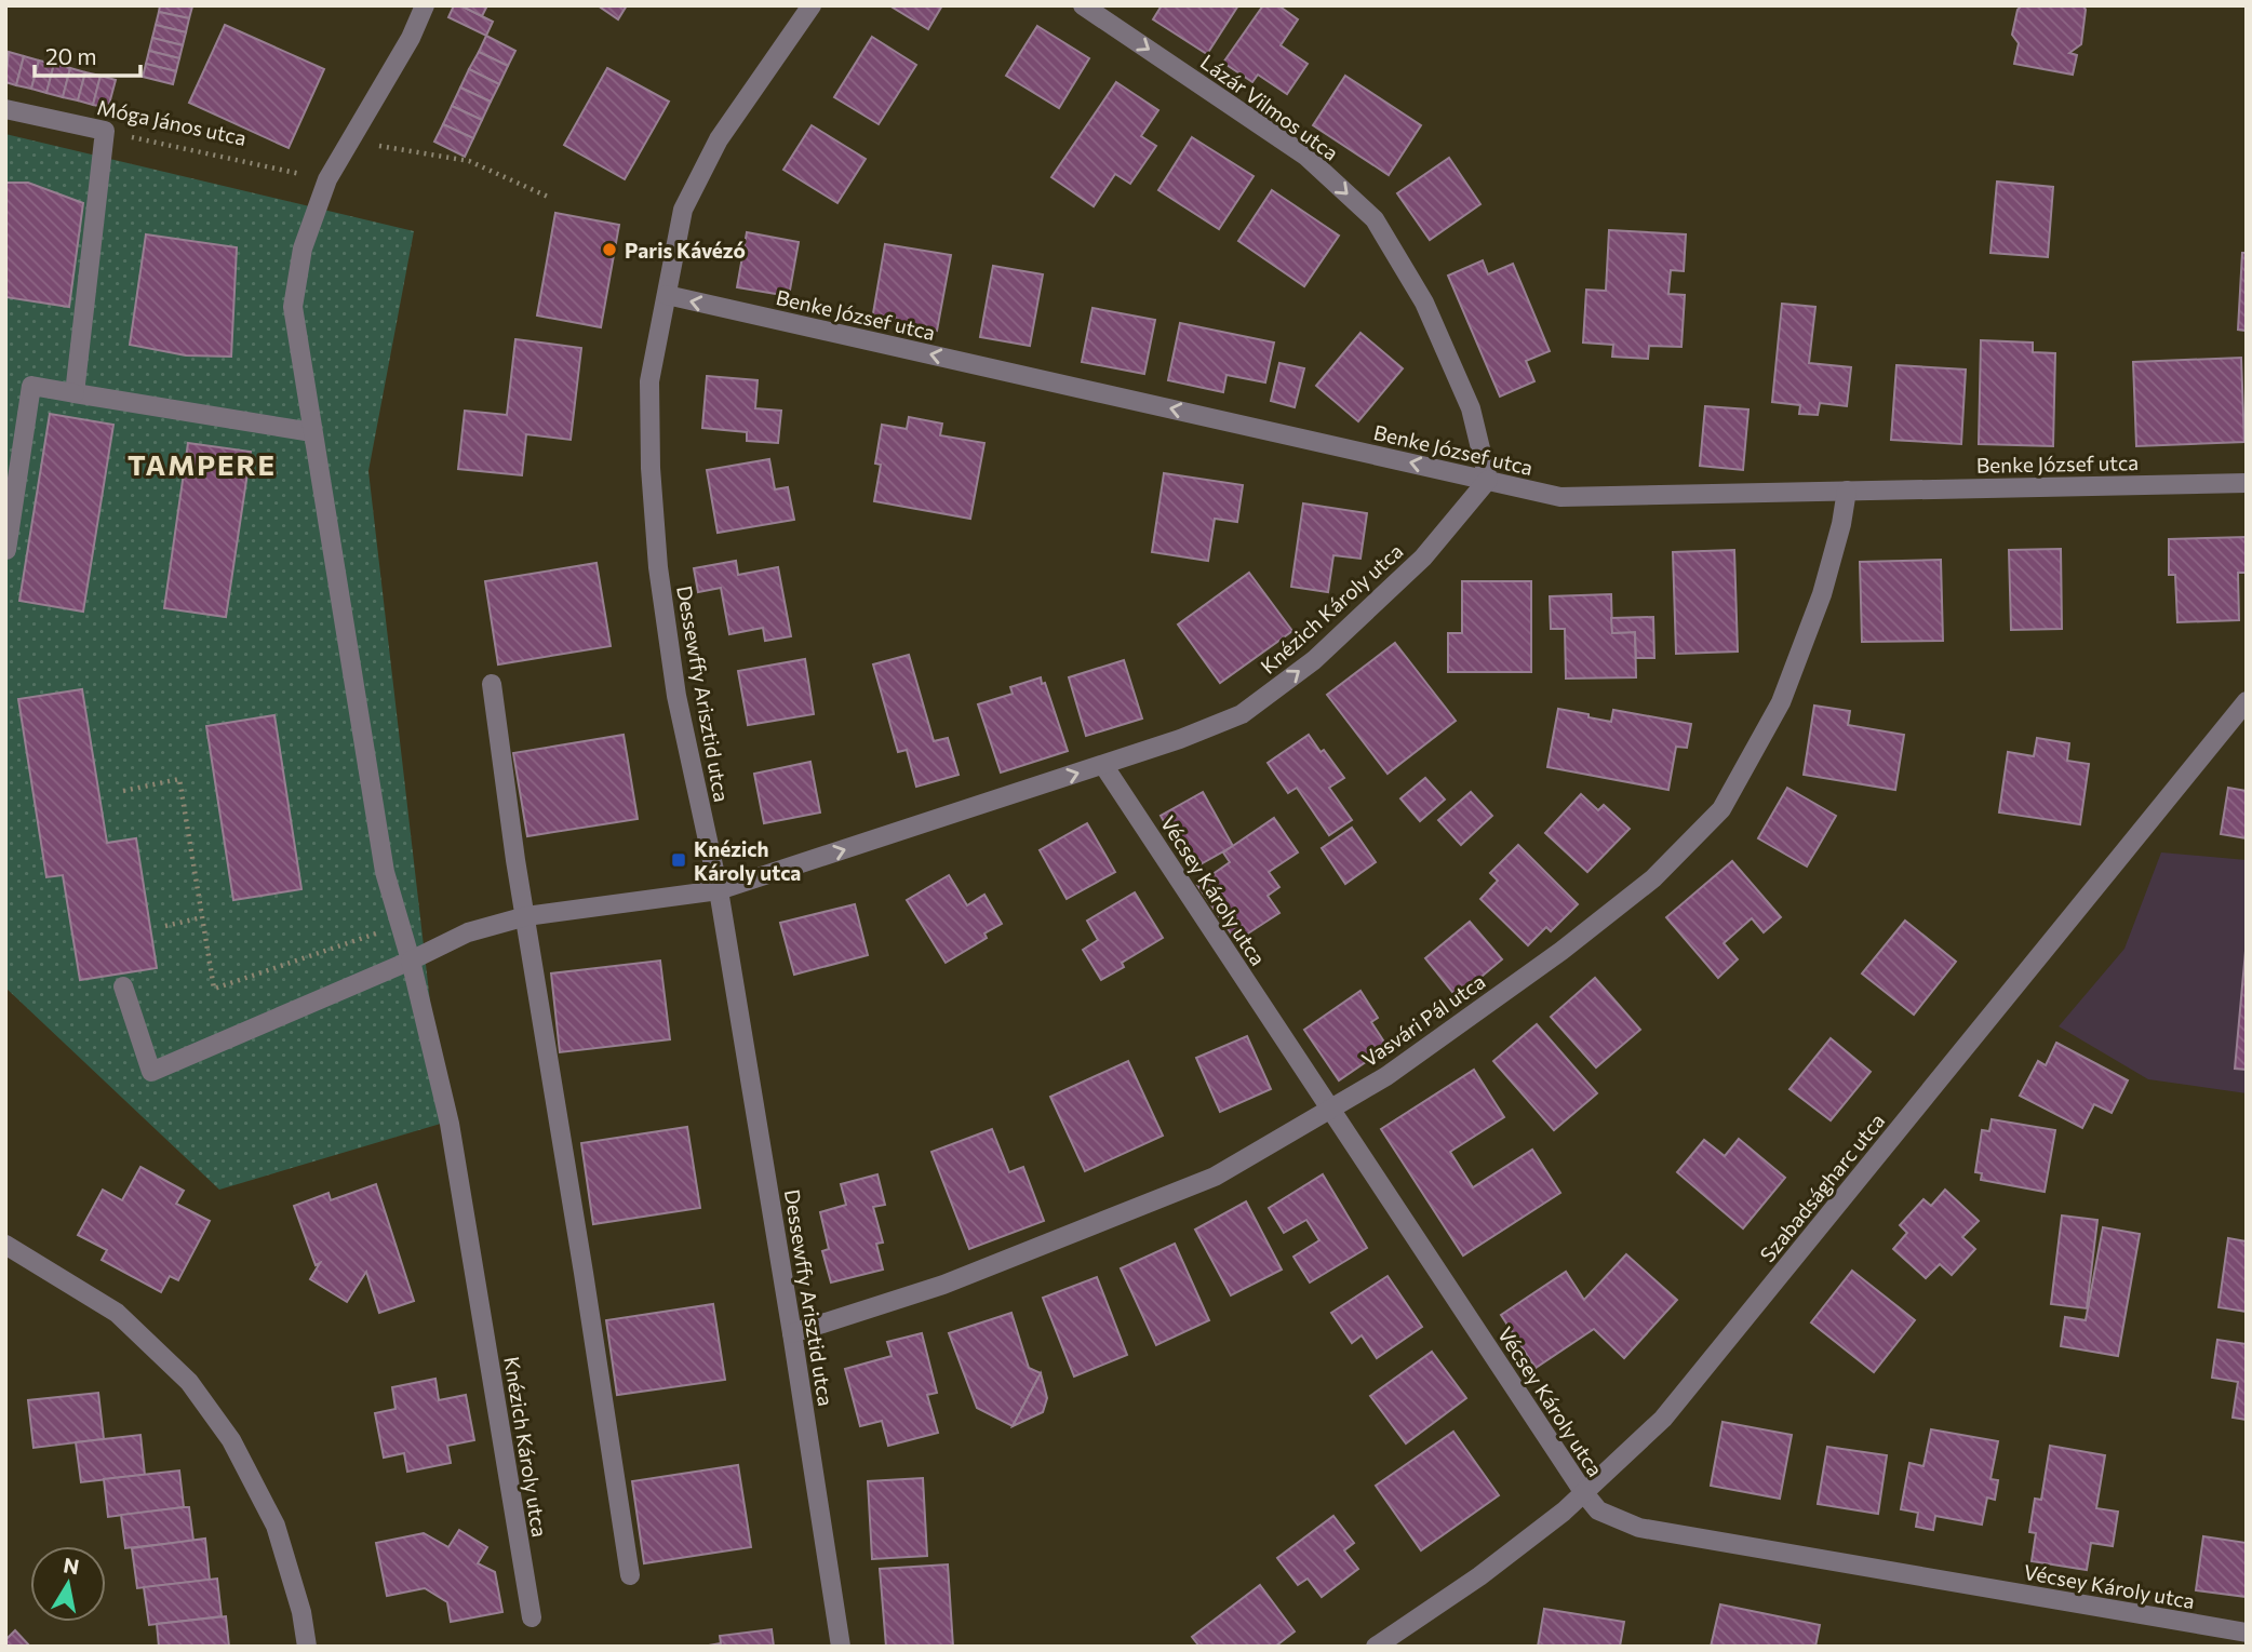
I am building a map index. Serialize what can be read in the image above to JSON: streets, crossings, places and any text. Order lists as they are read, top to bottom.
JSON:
{
  "streets": {
    "street": [
      "Lázár Vilmos utca",
      "Móga János utca",
      "Benke József utca",
      "Knézich Károly utca",
      "Dessewffy Arisztid utca",
      "Vécsey Károly utca",
      "Vasvári Pál utca",
      "Szabadságharc utca"
    ]
  },
  "crossings": [
    ["Lázár Vilmos utca", "Benke József utca"],
    ["Lázár Vilmos utca", "Knézich Károly utca"],
    ["Benke József utca", "Knézich Károly utca"],
    ["Benke József utca", "Dessewffy Arisztid utca"],
    ["Benke József utca", "Vasvári Pál utca"],
    ["Knézich Károly utca", "Dessewffy Arisztid utca"],
    ["Knézich Károly utca", "Vécsey Károly utca"],
    ["Dessewffy Arisztid utca", "Vasvári Pál utca"],
    ["Vécsey Károly utca", "Vasvári Pál utca"],
    ["Vécsey Károly utca", "Szabadságharc utca"]
  ],
  "one_way": ["Lázár Vilmos utca", "Benke József utca", "Knézich Károly utca"],
  "districts": ["TAMPERE"],
  "places": {
    "other": ["Paris Kávézó"],
    "transit": ["Knézich Károly utca"]
  },
  "scale_bar": "20 m",
  "north": "top"
}
